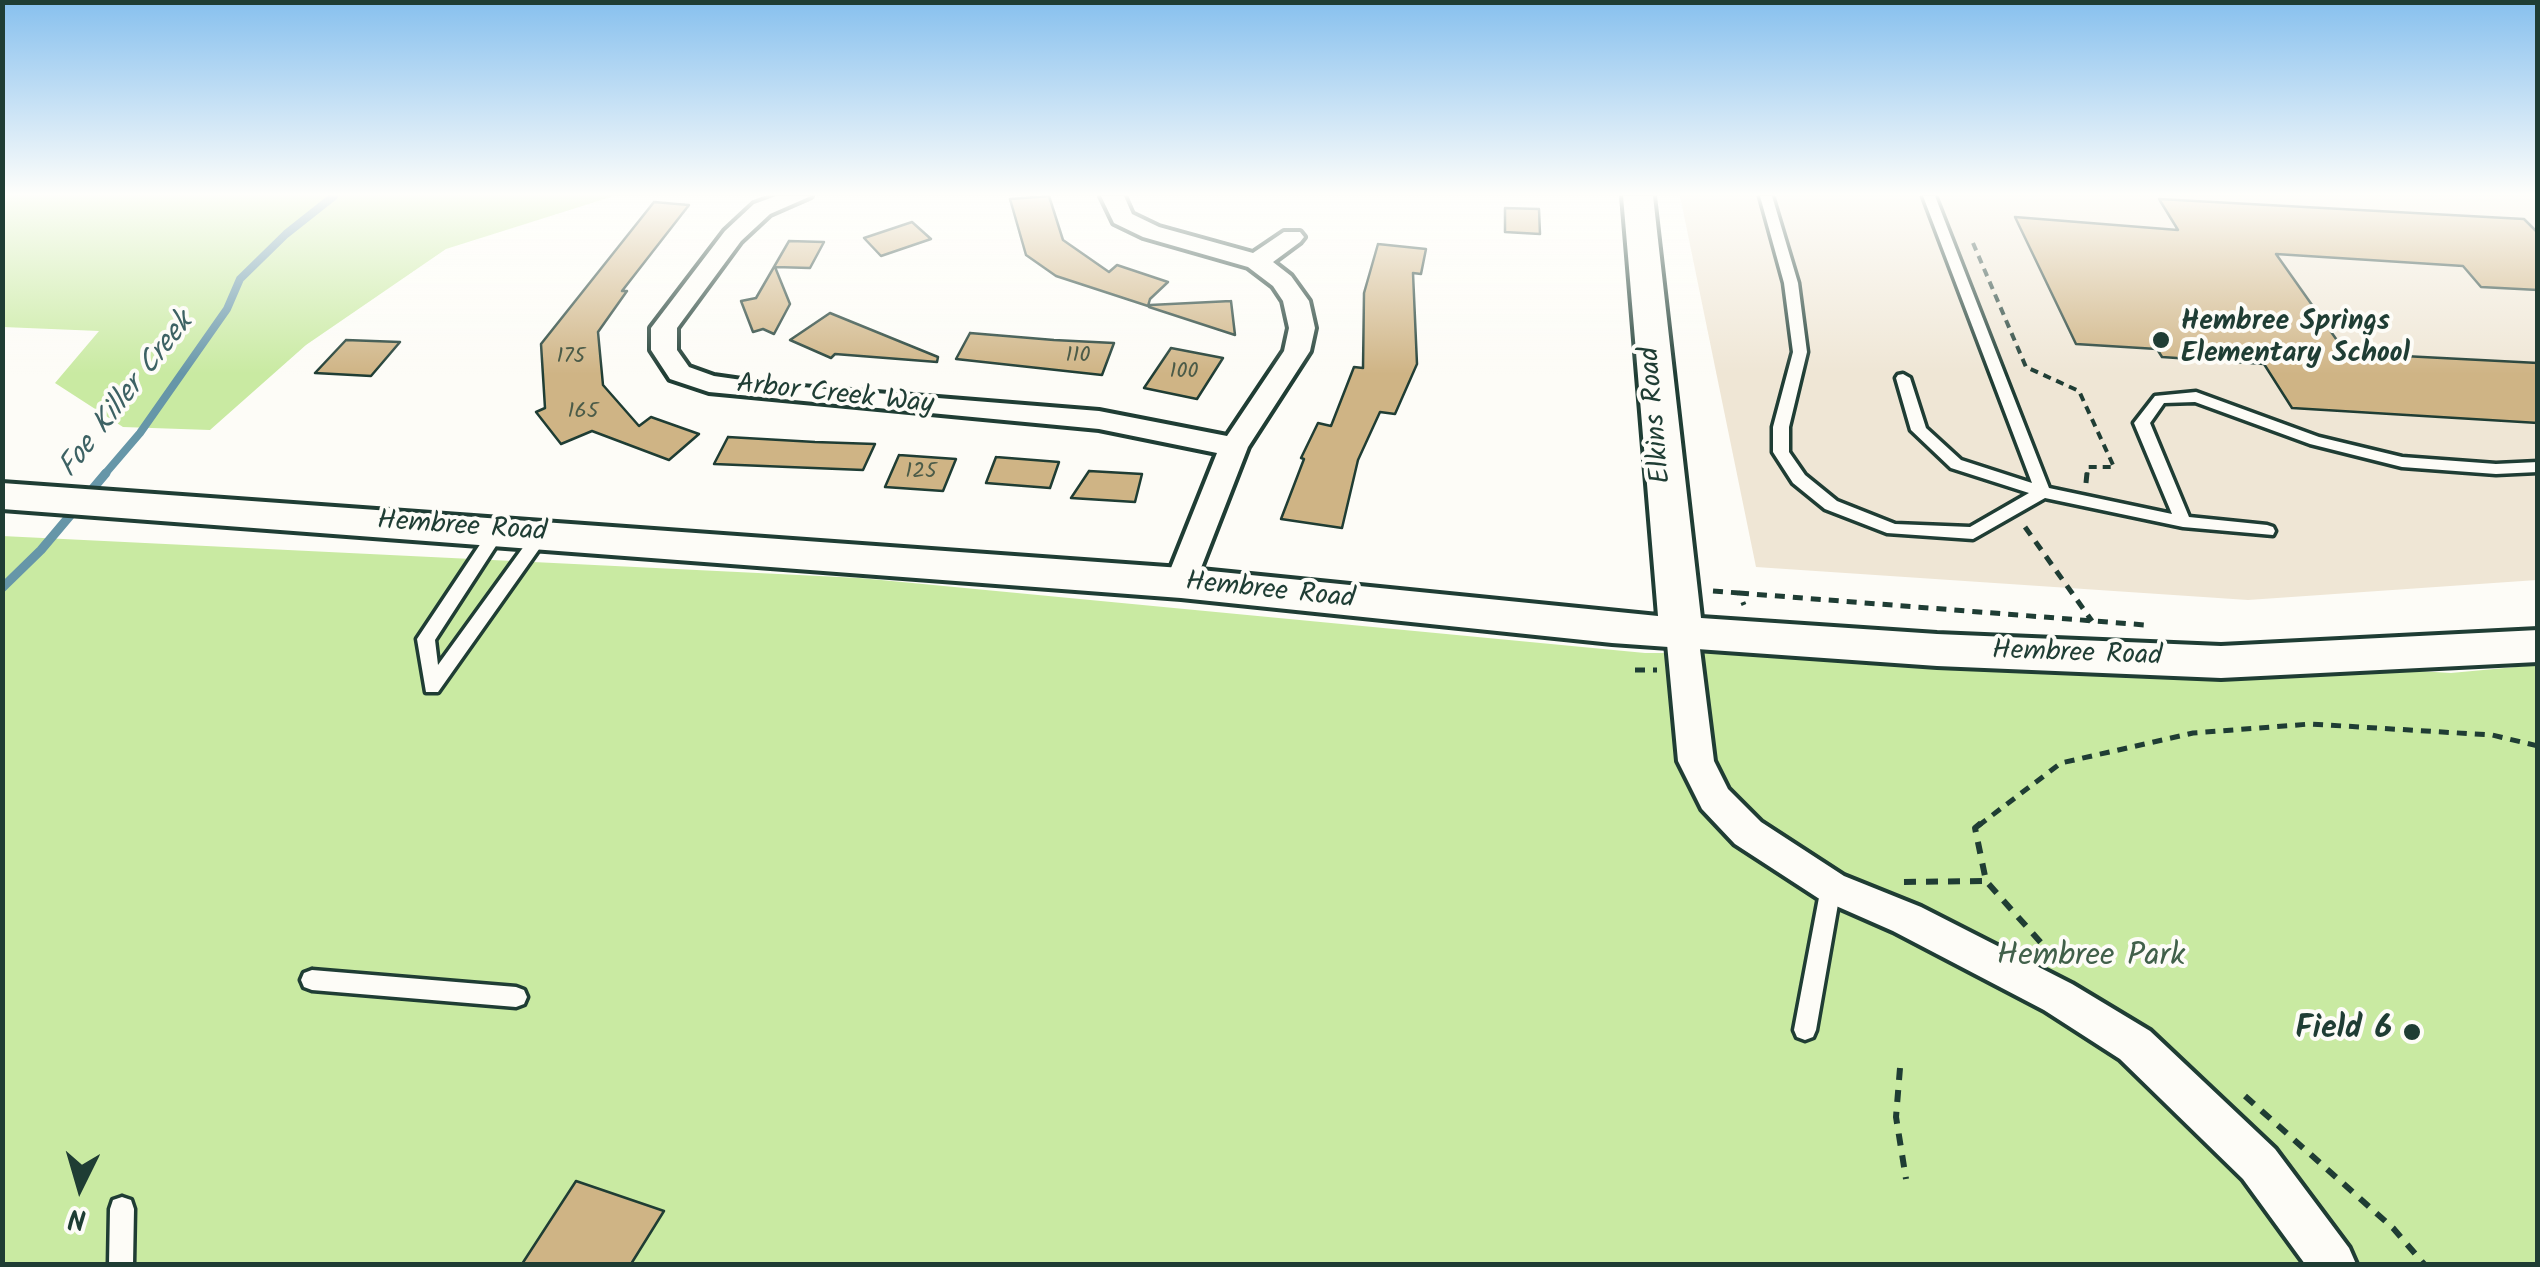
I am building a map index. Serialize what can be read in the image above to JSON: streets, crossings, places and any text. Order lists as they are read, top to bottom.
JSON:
{
  "streets": {
    "street": ["Arbor Creek Way", "Elkins Road", "Hembree Road"]
  },
  "crossings": [
    ["Elkins Road", "Hembree Road"]
  ],
  "water": ["Foe Killer Creek"],
  "parks": ["Hembree Park"],
  "places": ["Hembree Springs Elementary School", "Field 6"],
  "house_numbers": [
    "110",
    "175",
    "100",
    "165",
    "125"
  ],
  "north": "bottom"
}
